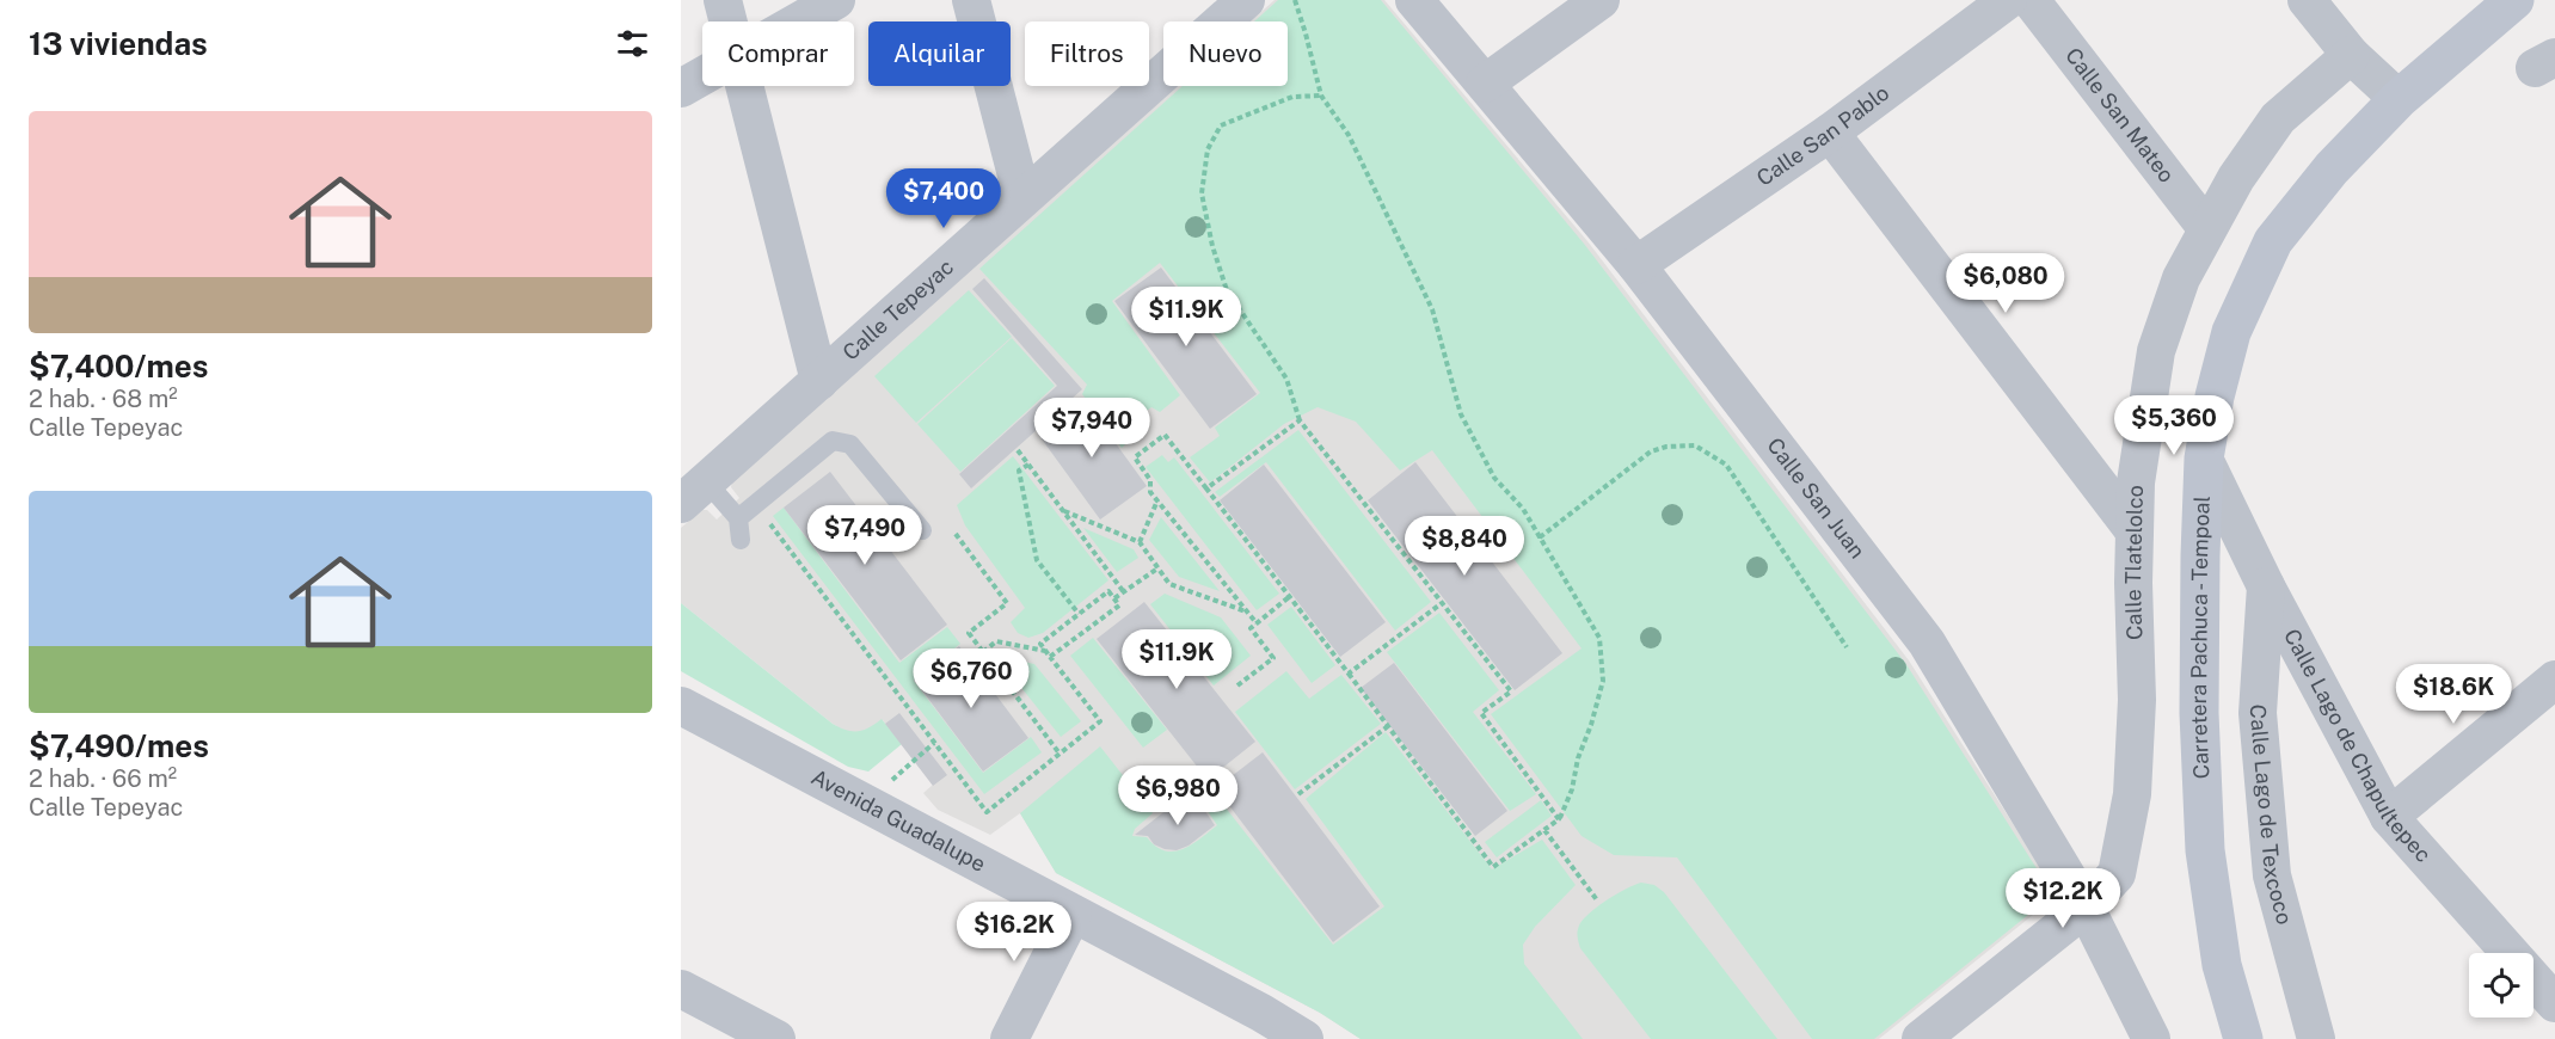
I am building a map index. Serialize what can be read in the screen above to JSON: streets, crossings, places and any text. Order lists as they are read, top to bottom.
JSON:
{
  "streets": {
    "main road": ["Carretera Pachuca - Tempoal"],
    "street": [
      "Calle San Mateo",
      "Calle San Pablo",
      "Calle Tepeyac",
      "Calle San Juan",
      "Calle Tlatelolco",
      "Calle Lago de Chapultepec",
      "Calle Lago de Texcoco",
      "Avenida Guadalupe"
    ]
  },
  "crossings": [
    ["Calle San Mateo", "Calle Tlatelolco"],
    ["Calle San Pablo", "Calle San Juan"],
    ["Calle San Juan", "Calle Tlatelolco"],
    ["Carretera Pachuca - Tempoal", "Calle Lago de Chapultepec"],
    ["Calle Lago de Chapultepec", "Calle Lago de Texcoco"]
  ],
  "page": {
    "heading": "13 viviendas",
    "chip": [
      "Comprar",
      "Alquilar",
      "Filtros",
      "Nuevo"
    ],
    "list": [
      {
        "name": "$7,400/mes",
        "note": "2 hab. · 68 m² · Calle Tepeyac"
      },
      {
        "name": "$7,490/mes",
        "note": "2 hab. · 66 m² · Calle Tepeyac"
      }
    ],
    "price": [
      "$7,400",
      "$6,080",
      "$11.9K",
      "$5,360",
      "$7,940",
      "$7,490",
      "$8,840",
      "$11.9K",
      "$6,760",
      "$18.6K",
      "$6,980",
      "$12.2K",
      "$16.2K"
    ]
  }
}
